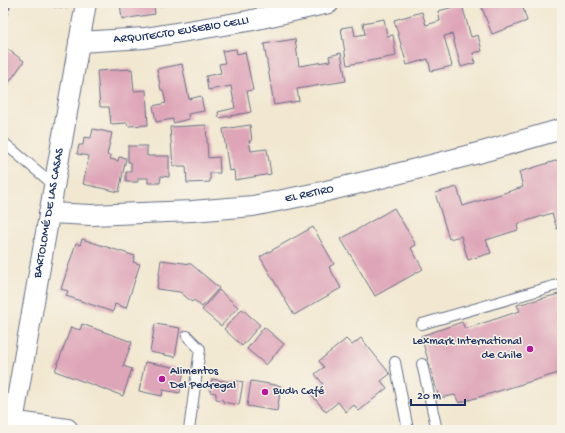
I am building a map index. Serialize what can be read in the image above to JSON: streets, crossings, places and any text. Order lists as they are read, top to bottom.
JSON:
{
  "streets": {
    "street": ["ARQUITECTO EUSEBIO CELLI", "EL RETIRO", "BARTOLOMÉ DE LAS CASAS"]
  },
  "crossings": [
    ["ARQUITECTO EUSEBIO CELLI", "BARTOLOMÉ DE LAS CASAS"],
    ["EL RETIRO", "BARTOLOMÉ DE LAS CASAS"]
  ],
  "places": ["Lexmark International de Chile", "Alimentos Del Pedregal", "Budh Café"],
  "scale_bar": "20 m"
}
